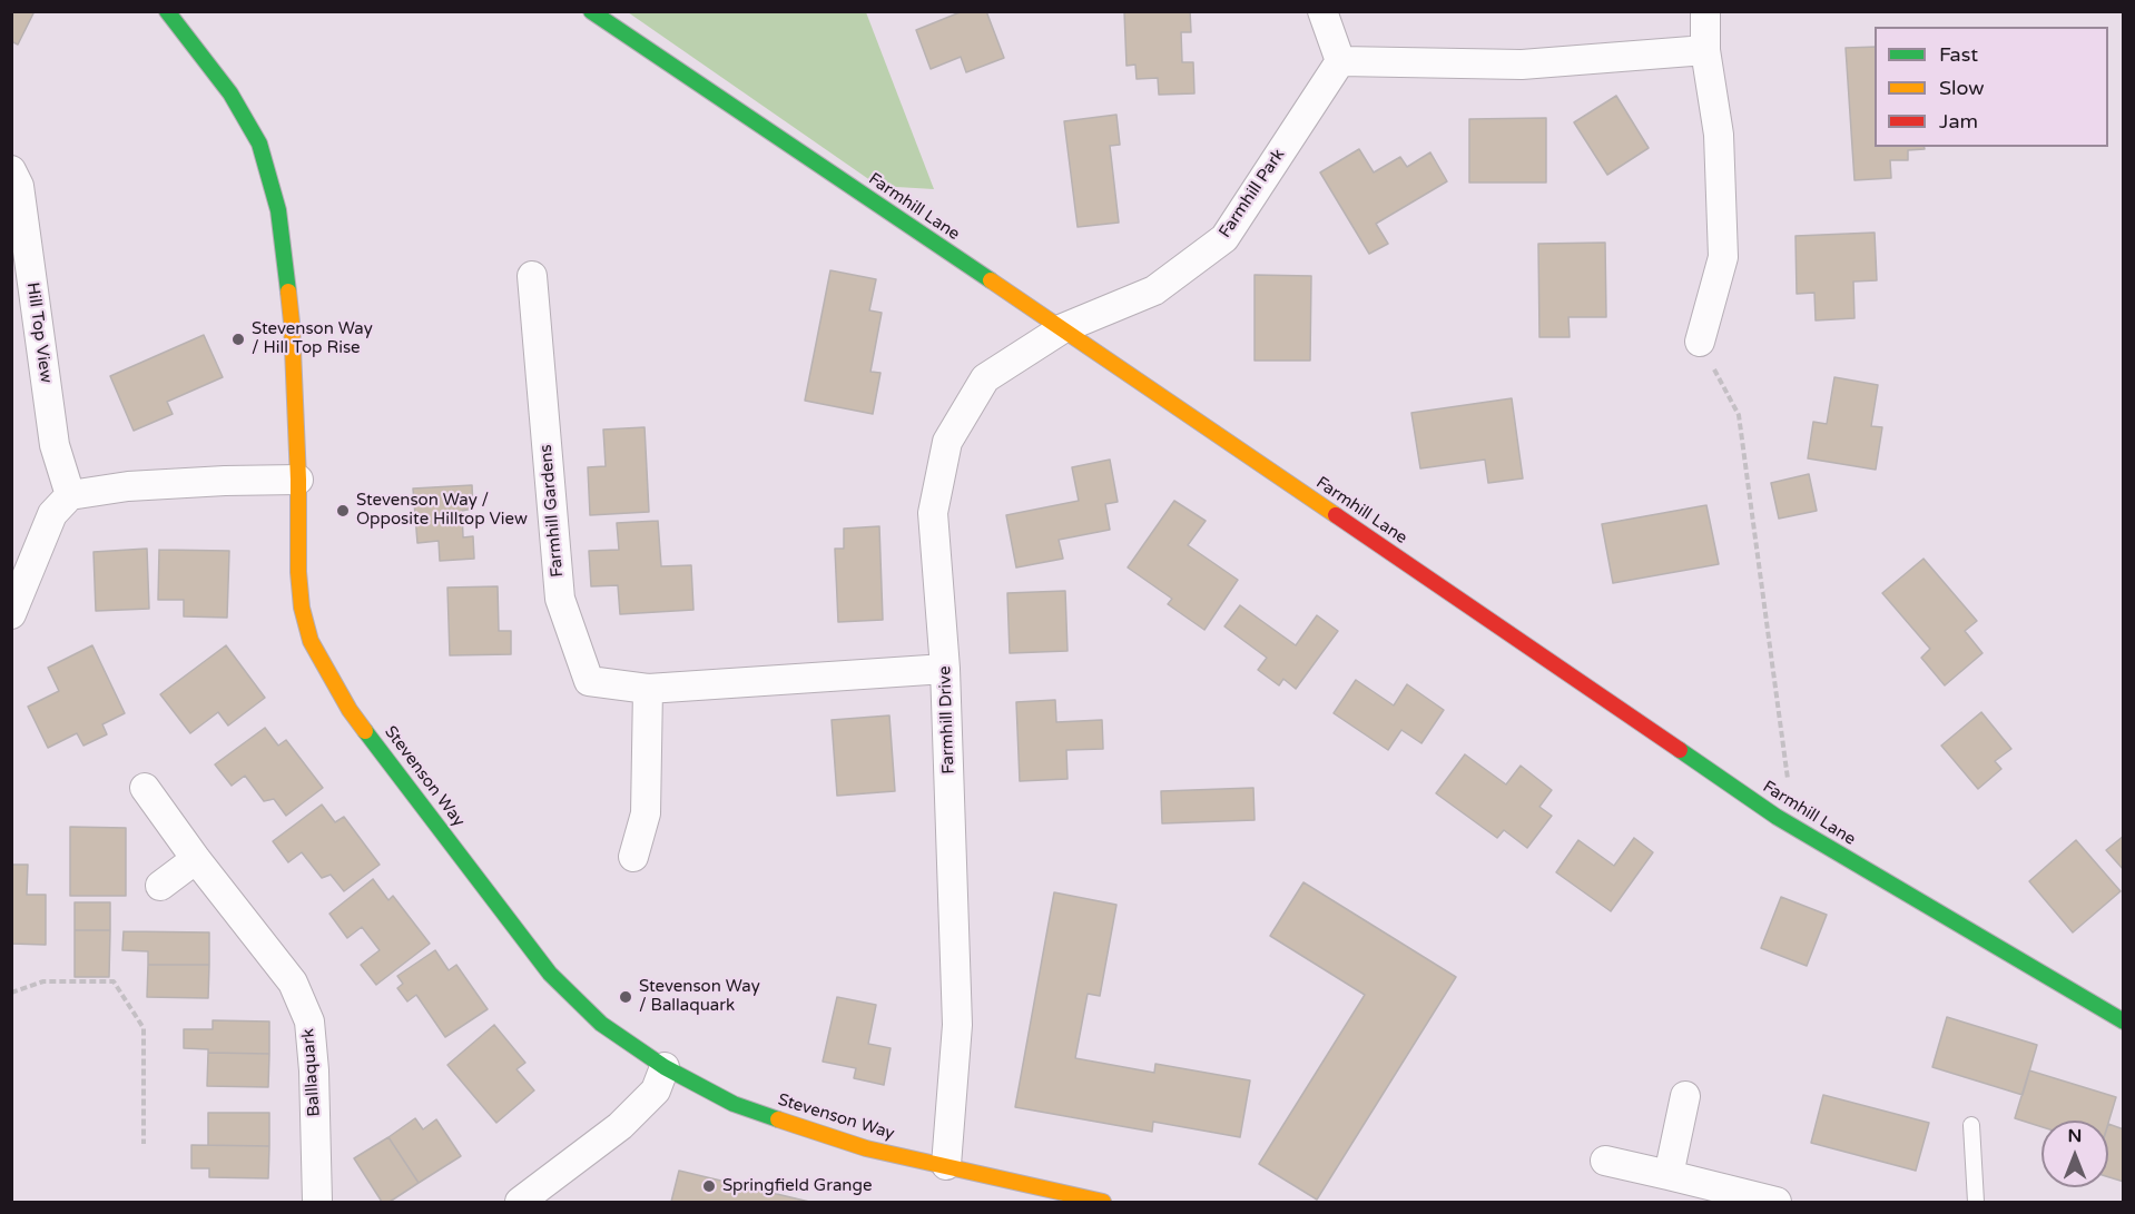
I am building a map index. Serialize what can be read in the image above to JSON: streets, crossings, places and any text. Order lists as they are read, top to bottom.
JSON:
{
  "streets": {
    "street": [
      "Farmhill Park",
      "Farmhill Lane",
      "Hill Top View",
      "Farmhill Gardens",
      "Farmhill Drive",
      "Stevenson Way",
      "Balllaquark"
    ]
  },
  "crossings": [
    ["Farmhill Park", "Farmhill Lane"],
    ["Farmhill Park", "Farmhill Drive"],
    ["Farmhill Lane", "Farmhill Drive"],
    ["Farmhill Gardens", "Farmhill Drive"],
    ["Farmhill Drive", "Stevenson Way"]
  ],
  "places": [
    "Stevenson Way / Hill Top Rise",
    "Stevenson Way / Opposite Hilltop View",
    "Stevenson Way / Ballaquark",
    "Springfield Grange"
  ],
  "legend": ["Fast", "Slow", "Jam"],
  "north": "top"
}
